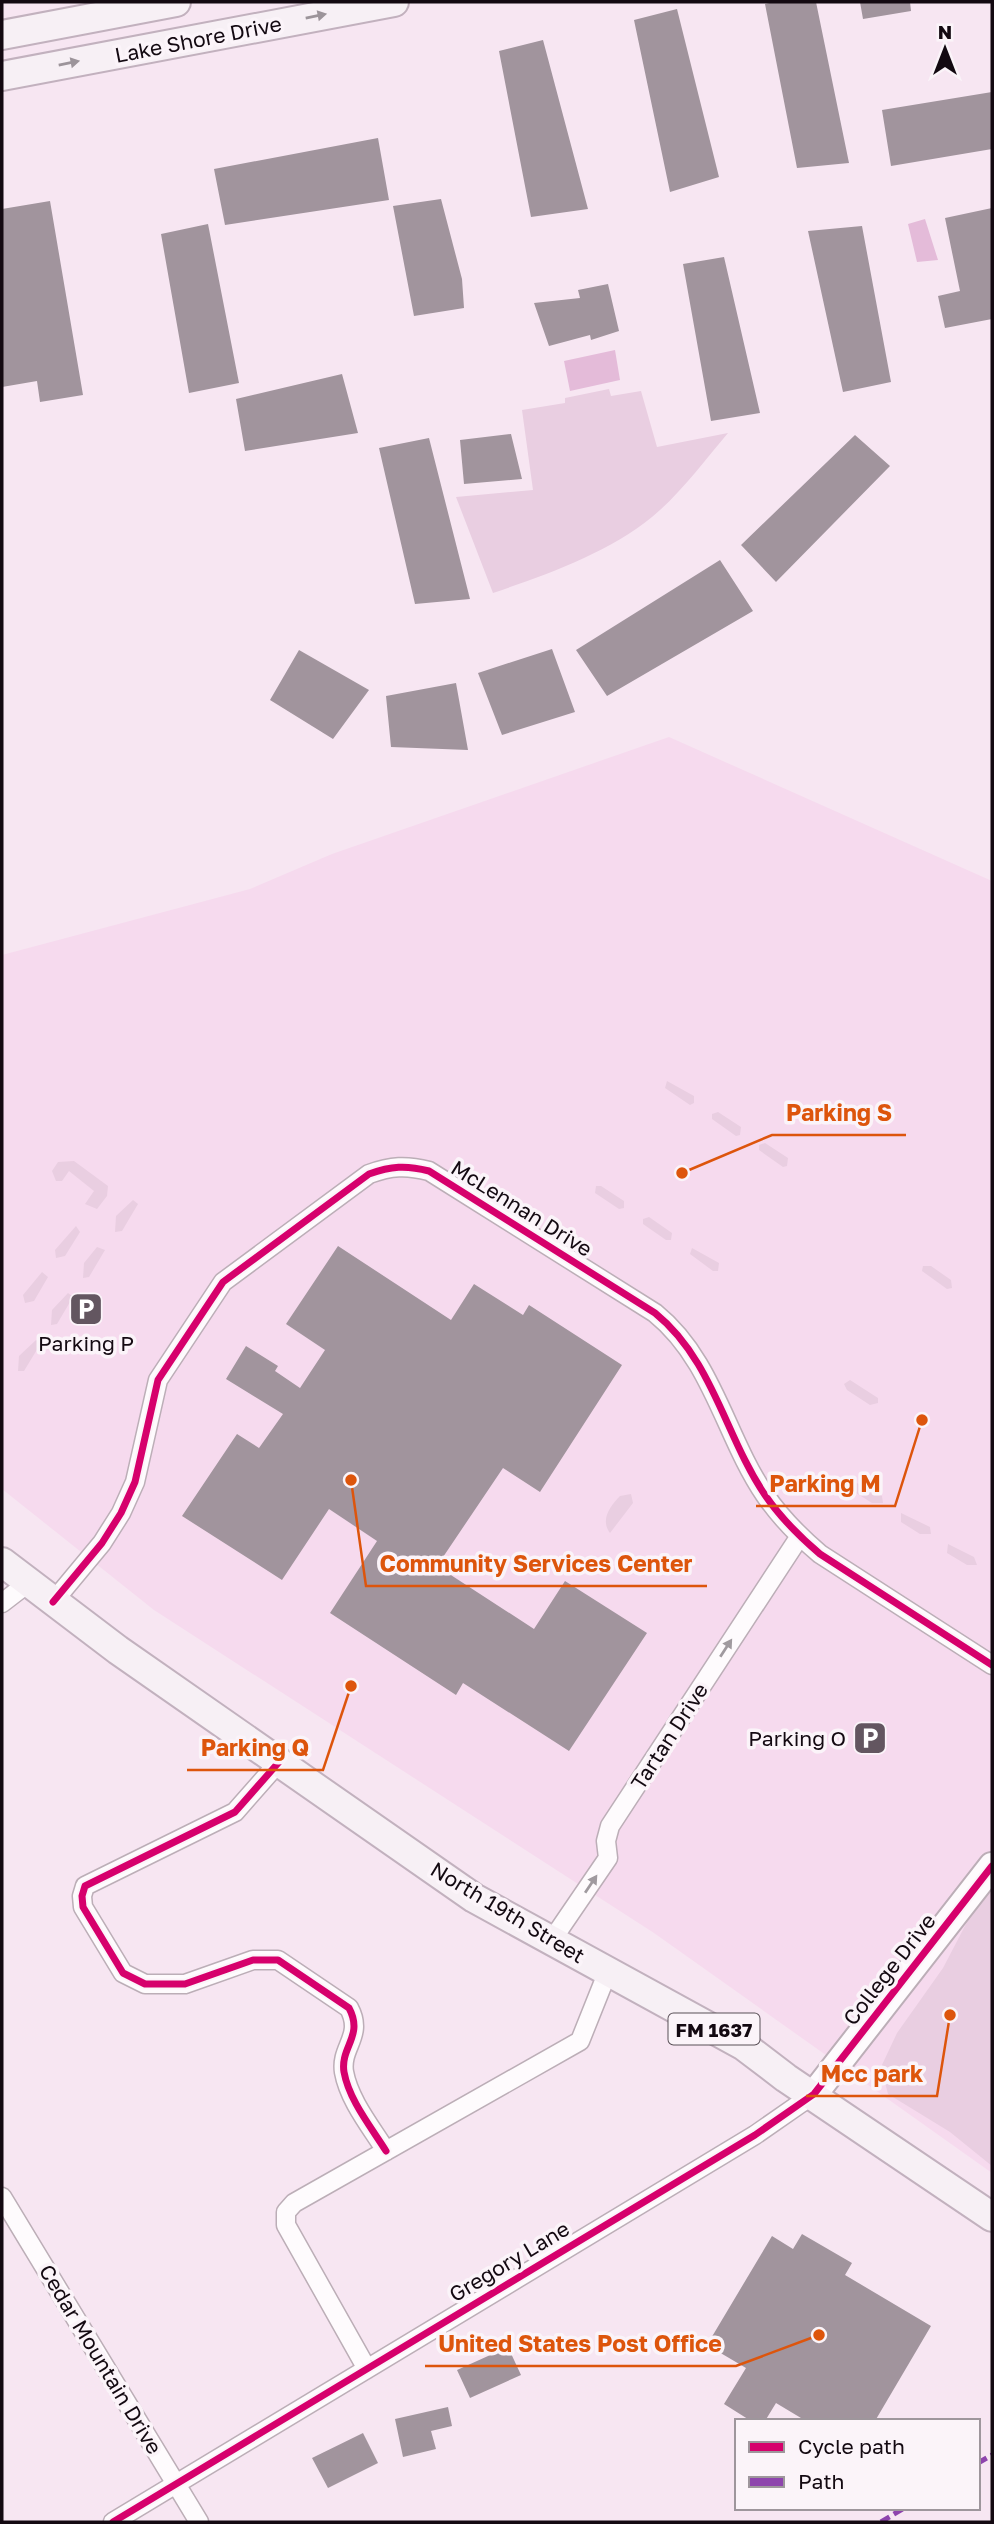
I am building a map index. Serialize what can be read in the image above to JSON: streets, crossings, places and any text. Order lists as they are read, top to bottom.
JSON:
{
  "streets": {
    "main road": ["Lake Shore Drive", "North 19th Street", "FM 1637"],
    "street": [
      "McLennan Drive",
      "Tartan Drive",
      "College Drive",
      "Gregory Lane",
      "Cedar Mountain Drive"
    ]
  },
  "crossings": [
    ["McLennan Drive", "Tartan Drive"],
    ["McLennan Drive", "North 19th Street"],
    ["Tartan Drive", "North 19th Street"],
    ["North 19th Street", "College Drive"],
    ["North 19th Street", "Gregory Lane"],
    ["College Drive", "Gregory Lane"],
    ["Gregory Lane", "Cedar Mountain Drive"]
  ],
  "one_way": ["Tartan Drive"],
  "places": {
    "other": [
      "Parking S",
      "Parking M",
      "Community Services Center",
      "Parking Q",
      "Mcc park",
      "United States Post Office"
    ],
    "parking": ["Parking P", "Parking O"]
  },
  "legend": ["Cycle path", "Path"],
  "north": "top"
}
